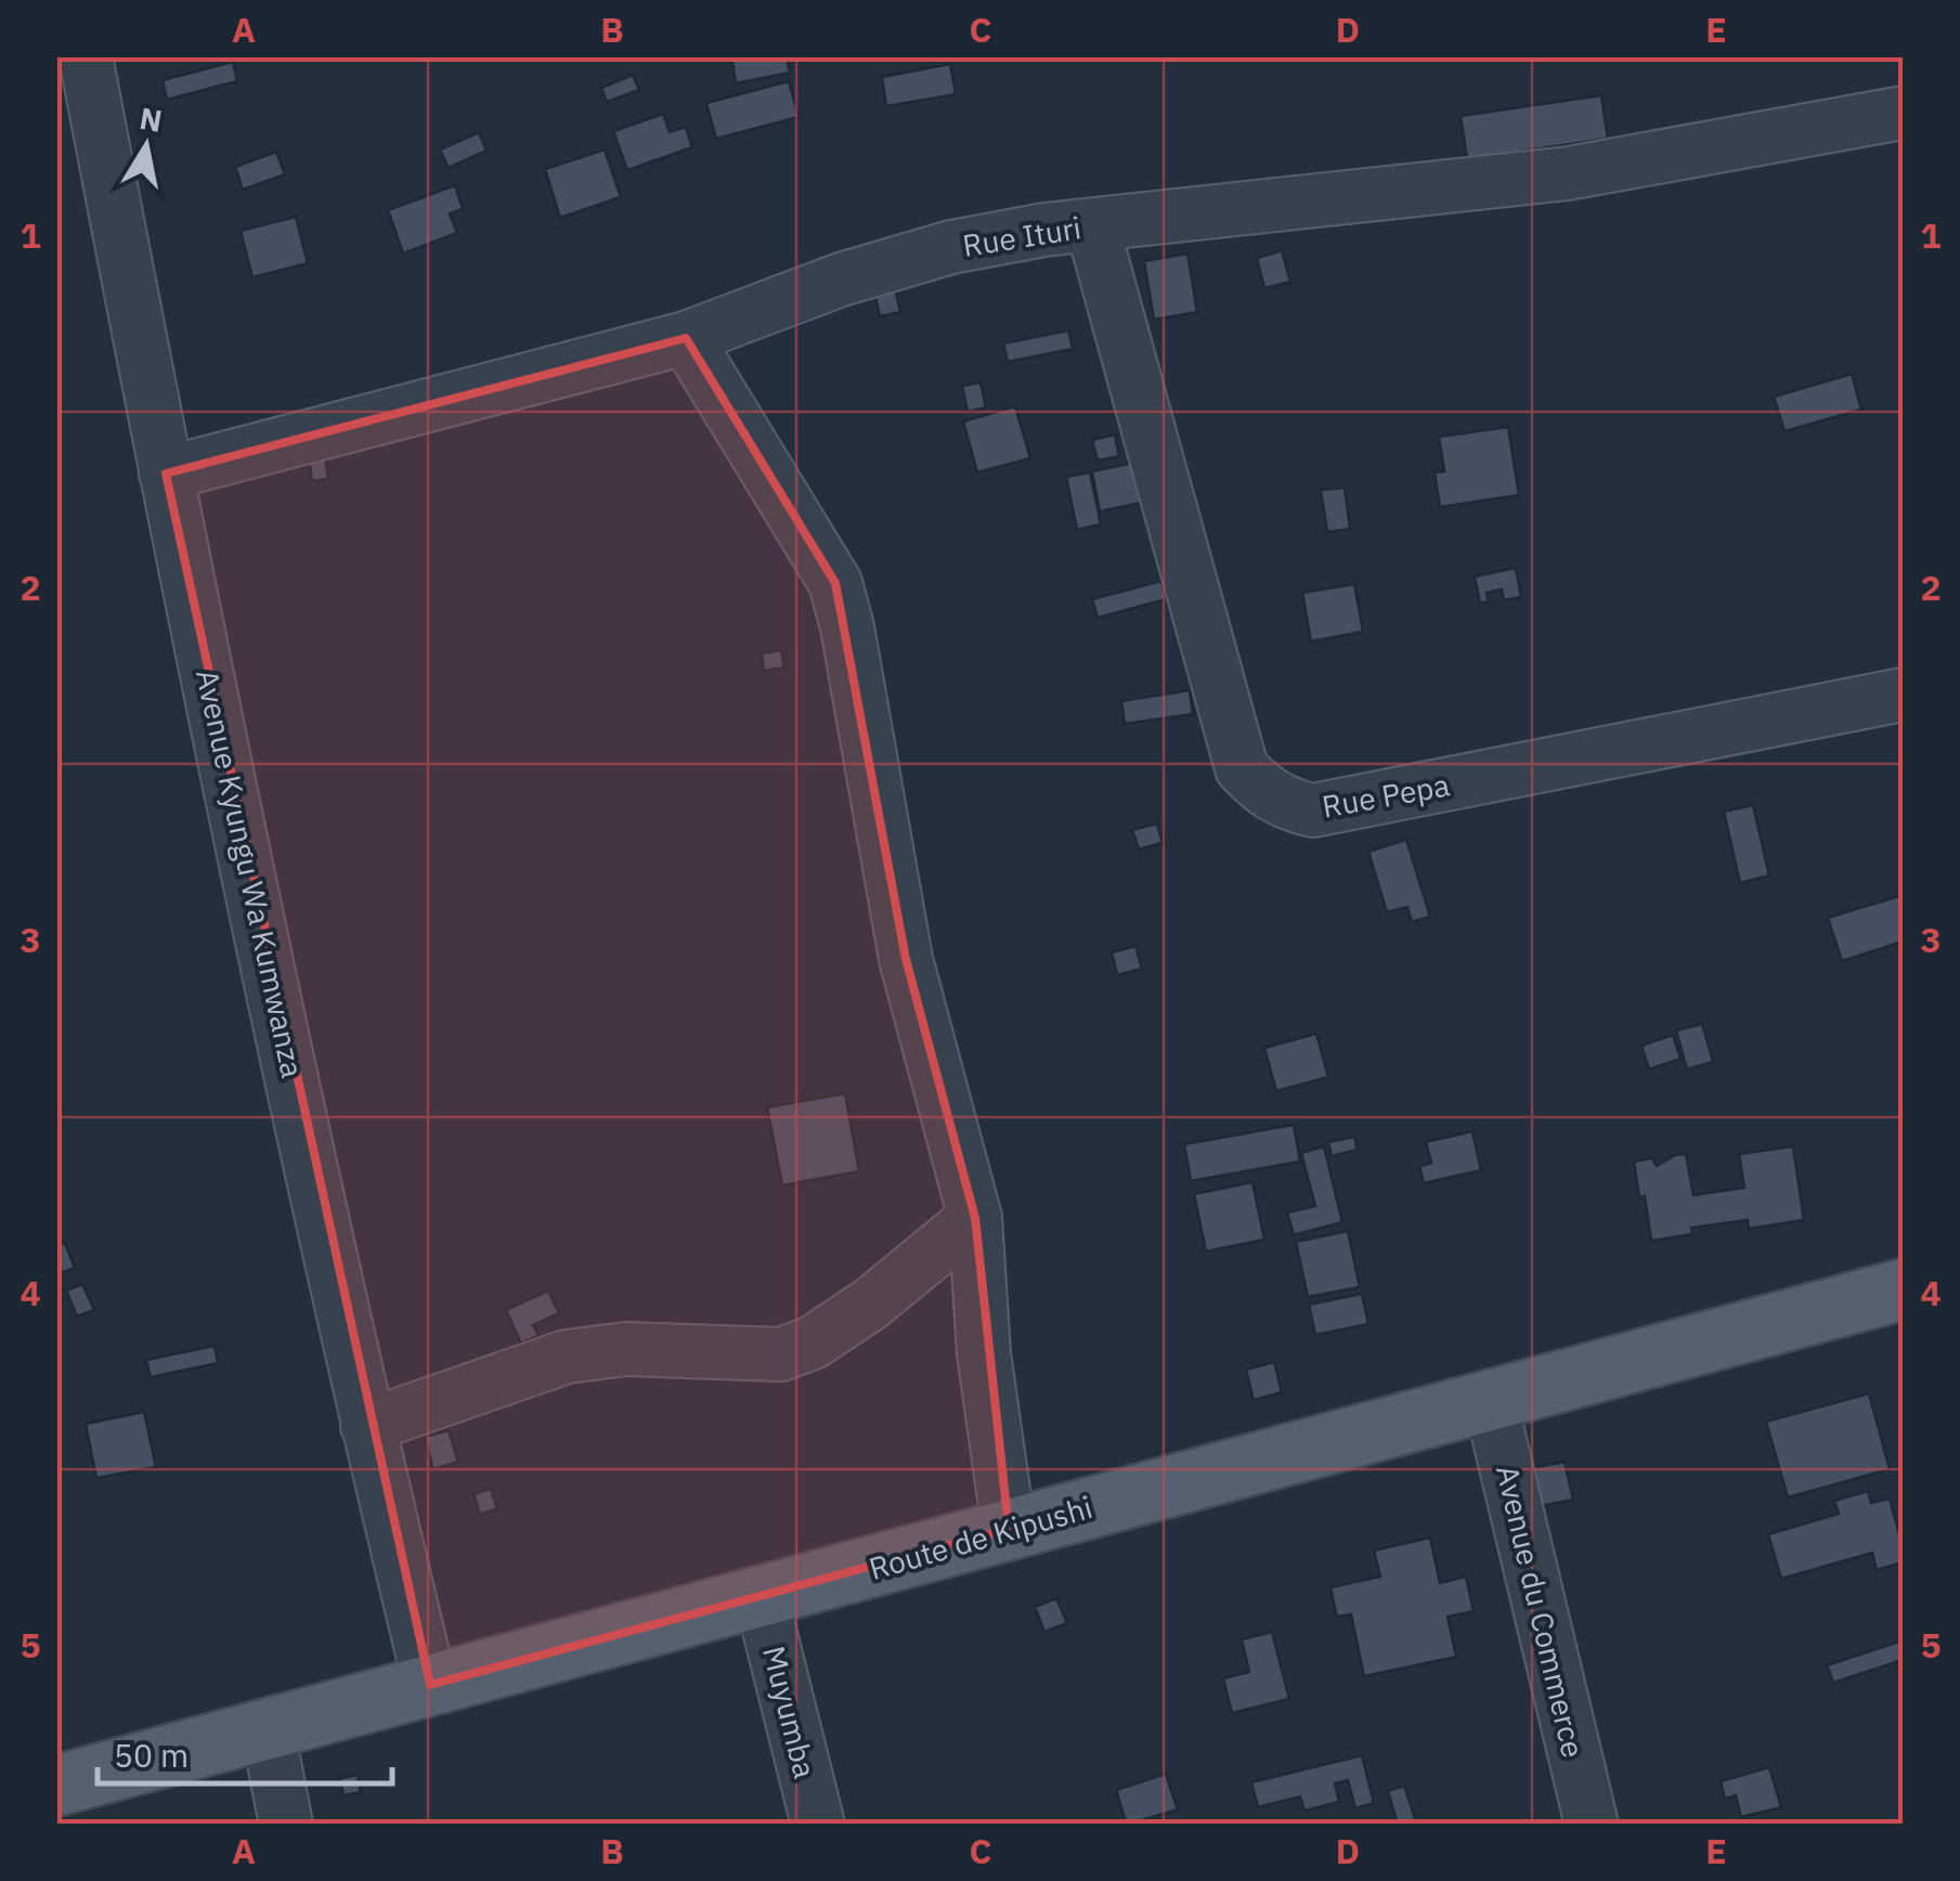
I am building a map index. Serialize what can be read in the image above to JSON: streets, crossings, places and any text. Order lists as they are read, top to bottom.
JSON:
{
  "streets": {
    "main road": ["Route de Kipushi"],
    "street": [
      "Rue Ituri",
      "Rue Pepa",
      "Avenue Kyungu Wa Kumwanza",
      "Avenue du Commerce",
      "Muyumba"
    ]
  },
  "crossings": [
    ["Rue Ituri", "Rue Pepa"],
    ["Rue Ituri", "Avenue Kyungu Wa Kumwanza"],
    ["Avenue Kyungu Wa Kumwanza", "Route de Kipushi"],
    ["Route de Kipushi", "Avenue du Commerce"],
    ["Route de Kipushi", "Muyumba"]
  ],
  "scale_bar": "50 m",
  "north": "top",
  "grid": {
    "columns": [
      "A",
      "B",
      "C",
      "D",
      "E"
    ],
    "rows": [
      "1",
      "2",
      "3",
      "4",
      "5"
    ]
  }
}
